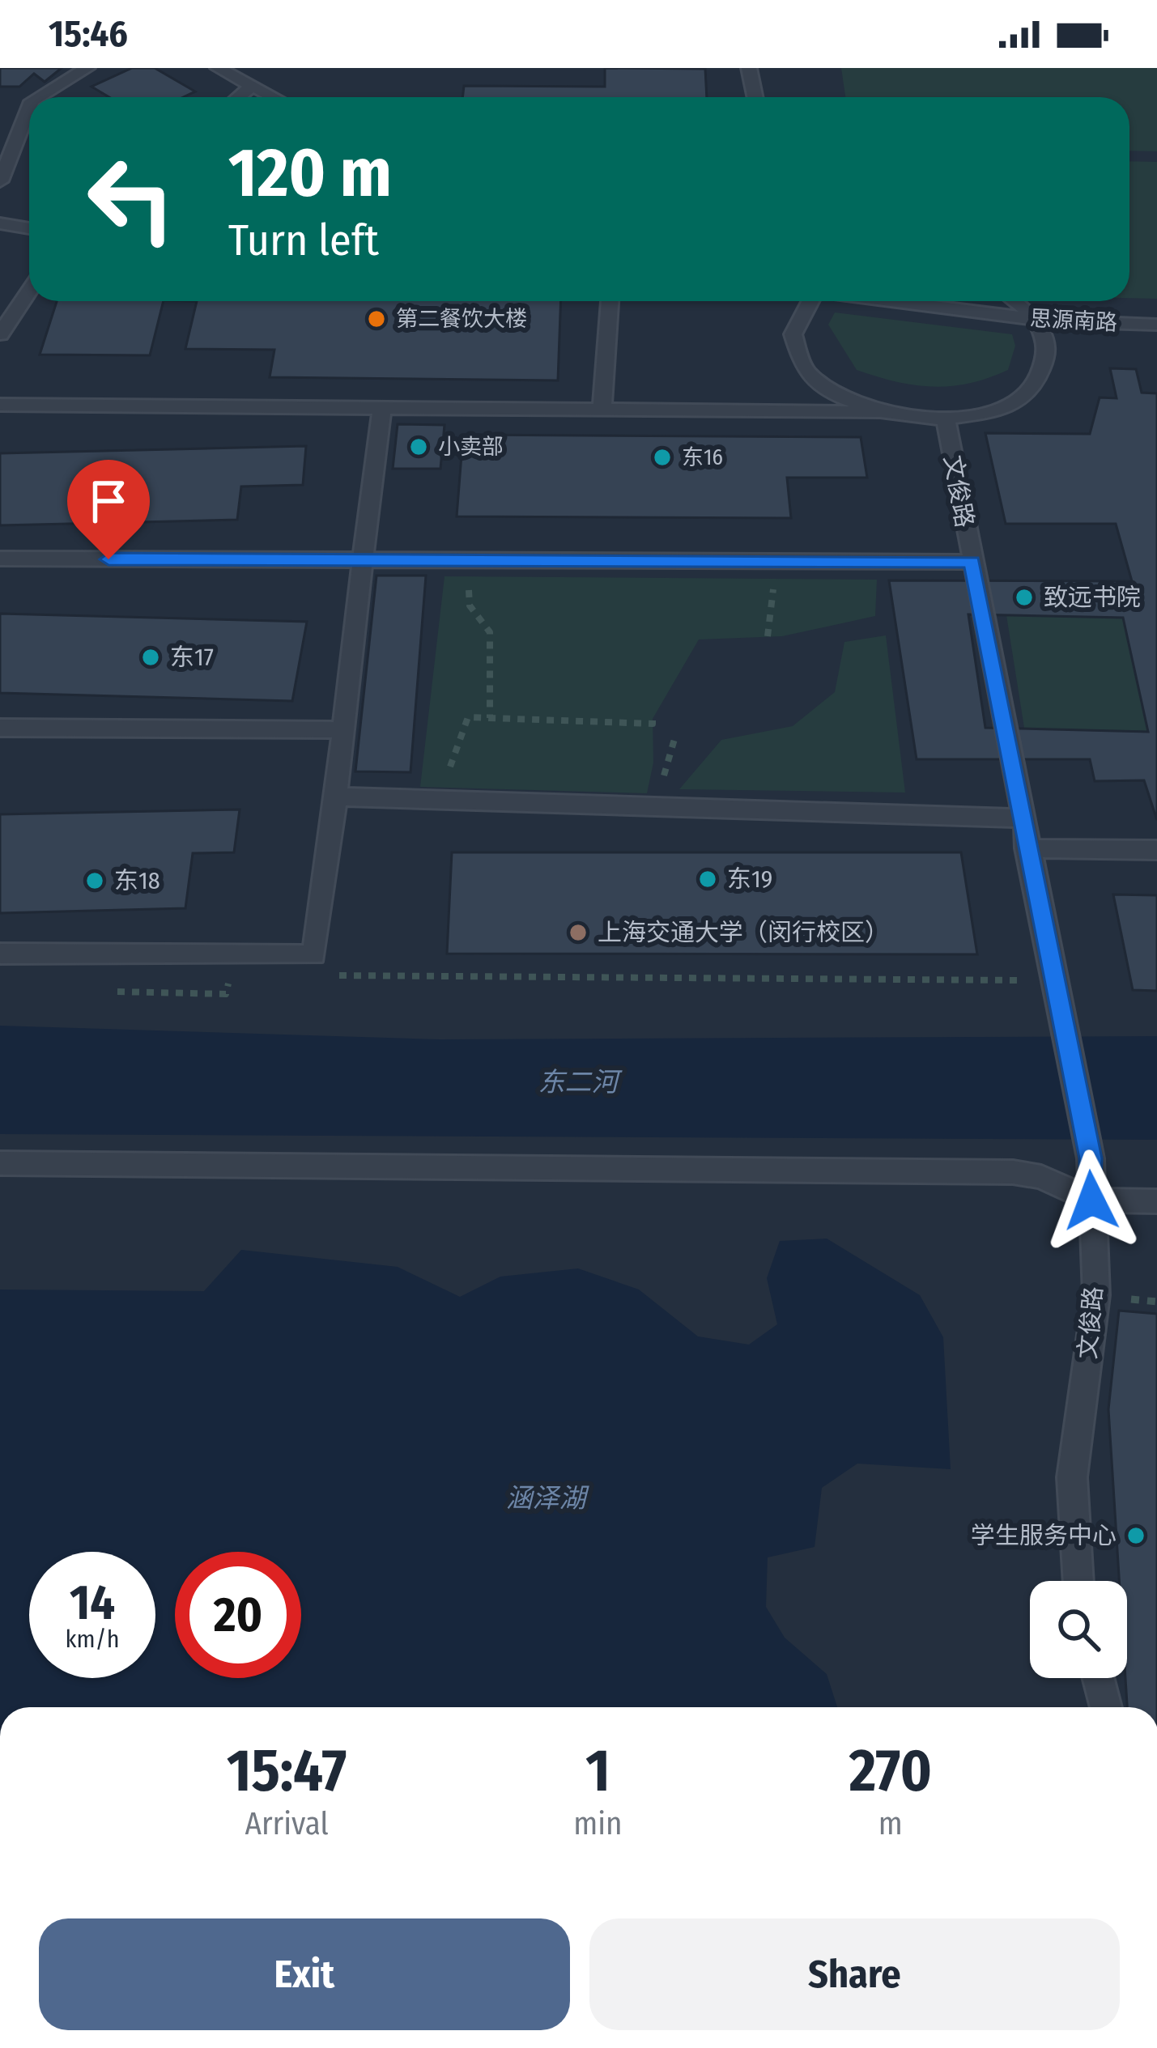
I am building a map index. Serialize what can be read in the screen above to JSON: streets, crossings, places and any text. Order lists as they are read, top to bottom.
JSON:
{
  "streets": {
    "lane": ["思源南路", "文俊路"]
  },
  "water": ["东二河", "涵泽湖"],
  "places": [
    "第二餐饮大楼",
    "小卖部",
    "东16",
    "致远书院",
    "东17",
    "东19",
    "东18",
    "上海交通大学（闵行校区）",
    "学生服务中心"
  ],
  "page": {
    "status": "15:46",
    "turn": ["120 m", "Turn left"],
    "speed": "14 km/h",
    "limit": "20",
    "eta": [
      "15:47",
      "Arrival",
      "1",
      "min",
      "270",
      "m"
    ],
    "buttons": ["Exit", "Share"]
  }
}
